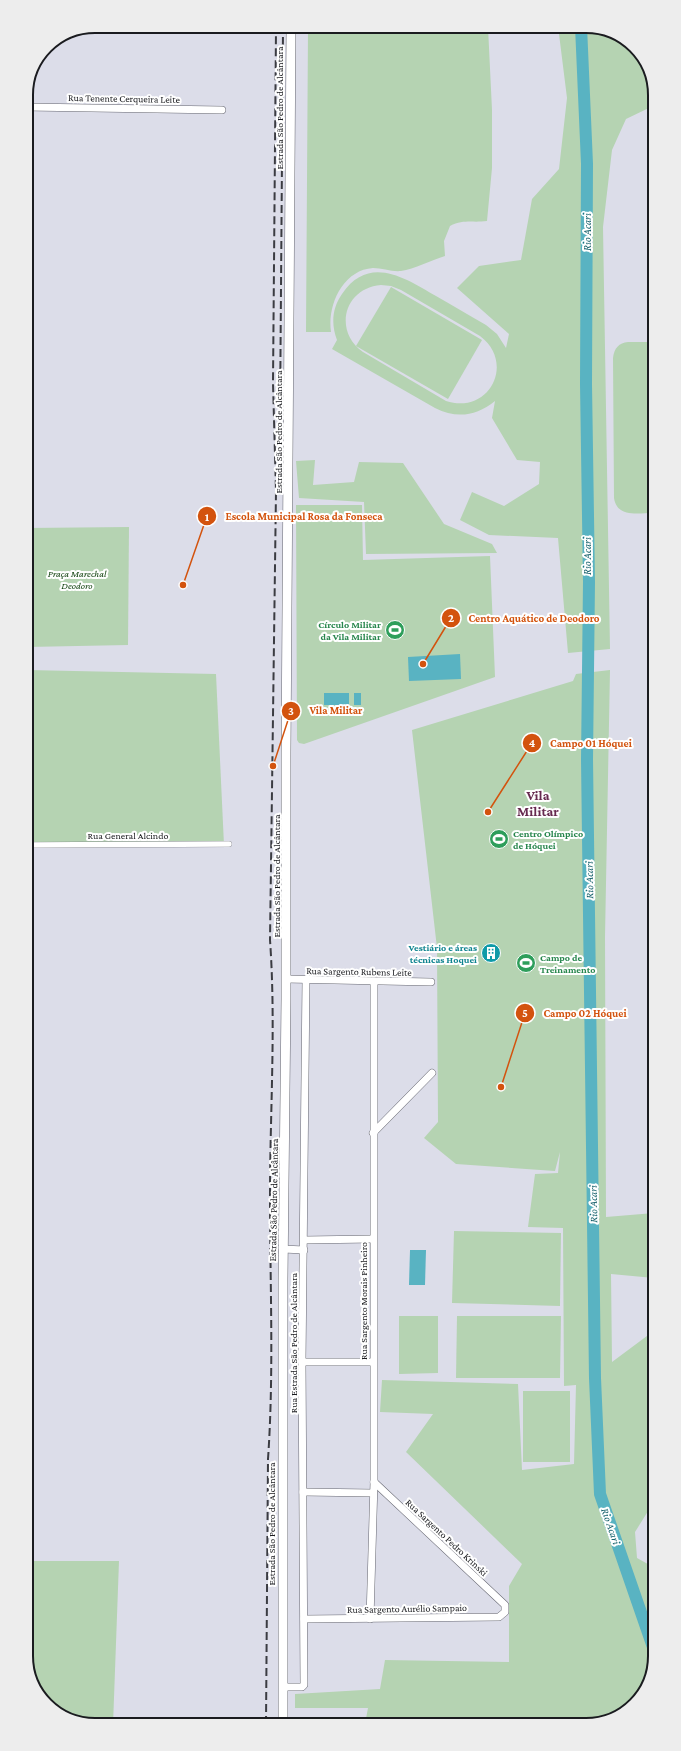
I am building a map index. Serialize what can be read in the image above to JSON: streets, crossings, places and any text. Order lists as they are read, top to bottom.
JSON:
{
  "streets": {
    "street": [
      "Rua Tenente Cerqueira Leite",
      "Estrada São Pedro de Alcântara",
      "Rua General Alcindo",
      "Rua Sargento Rubens Leite",
      "Rua Sargento Morais Pinheiro",
      "Rua Estrada São Pedro de Alcântara",
      "Rua Sargento Pedro Krinski",
      "Rua Sargento Aurélio Sampaio"
    ]
  },
  "crossings": [
    ["Estrada São Pedro de Alcântara", "Rua Sargento Rubens Leite"],
    ["Estrada São Pedro de Alcântara", "Rua Estrada São Pedro de Alcântara"],
    ["Rua Sargento Rubens Leite", "Rua Sargento Morais Pinheiro"],
    ["Rua Sargento Rubens Leite", "Rua Estrada São Pedro de Alcântara"],
    ["Rua Sargento Morais Pinheiro", "Rua Sargento Pedro Krinski"],
    ["Rua Sargento Morais Pinheiro", "Rua Sargento Aurélio Sampaio"],
    ["Rua Estrada São Pedro de Alcântara", "Rua Sargento Aurélio Sampaio"],
    ["Rua Sargento Pedro Krinski", "Rua Sargento Aurélio Sampaio"]
  ],
  "districts": ["Vila Militar"],
  "water": ["Rio Acari"],
  "parks": ["Praça Marechal Deodoro"],
  "places": {
    "other": [
      "Escola Municipal Rosa da Fonseca",
      "Centro Aquático de Deodoro",
      "Vila Militar",
      "Campo 01 Hóquei",
      "Campo 02 Hóquei"
    ],
    "sports": ["Círculo Militar da Vila Militar", "Centro Olímpico de Hóquei", "Campo de Treinamento"],
    "building": ["Vestiário e áreas técnicas Hoquei"]
  }
}
